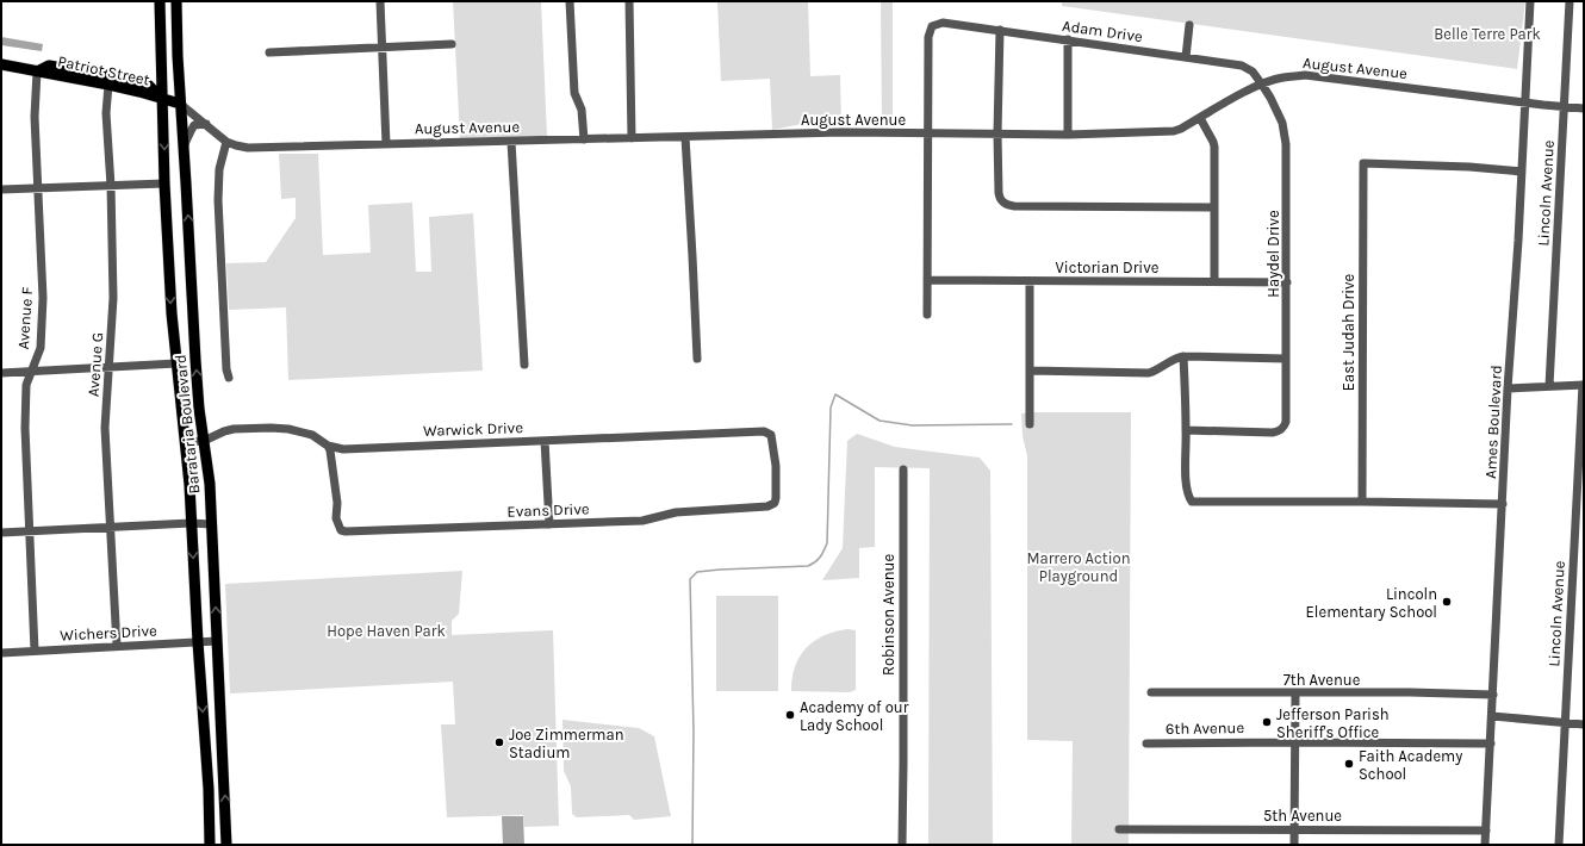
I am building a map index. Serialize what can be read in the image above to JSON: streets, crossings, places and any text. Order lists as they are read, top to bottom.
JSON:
{
  "streets": {
    "main road": ["Patriot Street", "Barataria Boulevard"],
    "street": [
      "Adam Drive",
      "August Avenue",
      "Lincoln Avenue",
      "Haydel Drive",
      "Victorian Drive",
      "Avenue F",
      "East Judah Drive",
      "Avenue G",
      "Ames Boulevard",
      "Warwick Drive",
      "Evans Drive",
      "Robinson Avenue",
      "Wichers Drive",
      "7th Avenue",
      "6th Avenue",
      "5th Avenue"
    ]
  },
  "crossings": [
    ["Adam Drive", "August Avenue"],
    ["Adam Drive", "Haydel Drive"],
    ["August Avenue", "Patriot Street"],
    ["August Avenue", "Lincoln Avenue"],
    ["August Avenue", "Haydel Drive"],
    ["August Avenue", "Ames Boulevard"],
    ["August Avenue", "Barataria Boulevard"],
    ["Patriot Street", "Avenue F"],
    ["Patriot Street", "Avenue G"],
    ["Patriot Street", "Barataria Boulevard"],
    ["Haydel Drive", "Victorian Drive"],
    ["Avenue F", "Wichers Drive"],
    ["East Judah Drive", "Ames Boulevard"],
    ["Avenue G", "Wichers Drive"],
    ["Ames Boulevard", "7th Avenue"],
    ["Ames Boulevard", "6th Avenue"],
    ["Ames Boulevard", "5th Avenue"],
    ["Barataria Boulevard", "Warwick Drive"],
    ["Barataria Boulevard", "Wichers Drive"],
    ["Warwick Drive", "Evans Drive"]
  ],
  "parks": ["Belle Terre Park", "Marrero Action Playground", "Hope Haven Park"],
  "places": [
    "Lincoln Elementary School",
    "Academy of our Lady School",
    "Jefferson Parish Sheriff's Office",
    "Joe Zimmerman Stadium",
    "Faith Academy School"
  ]
}
